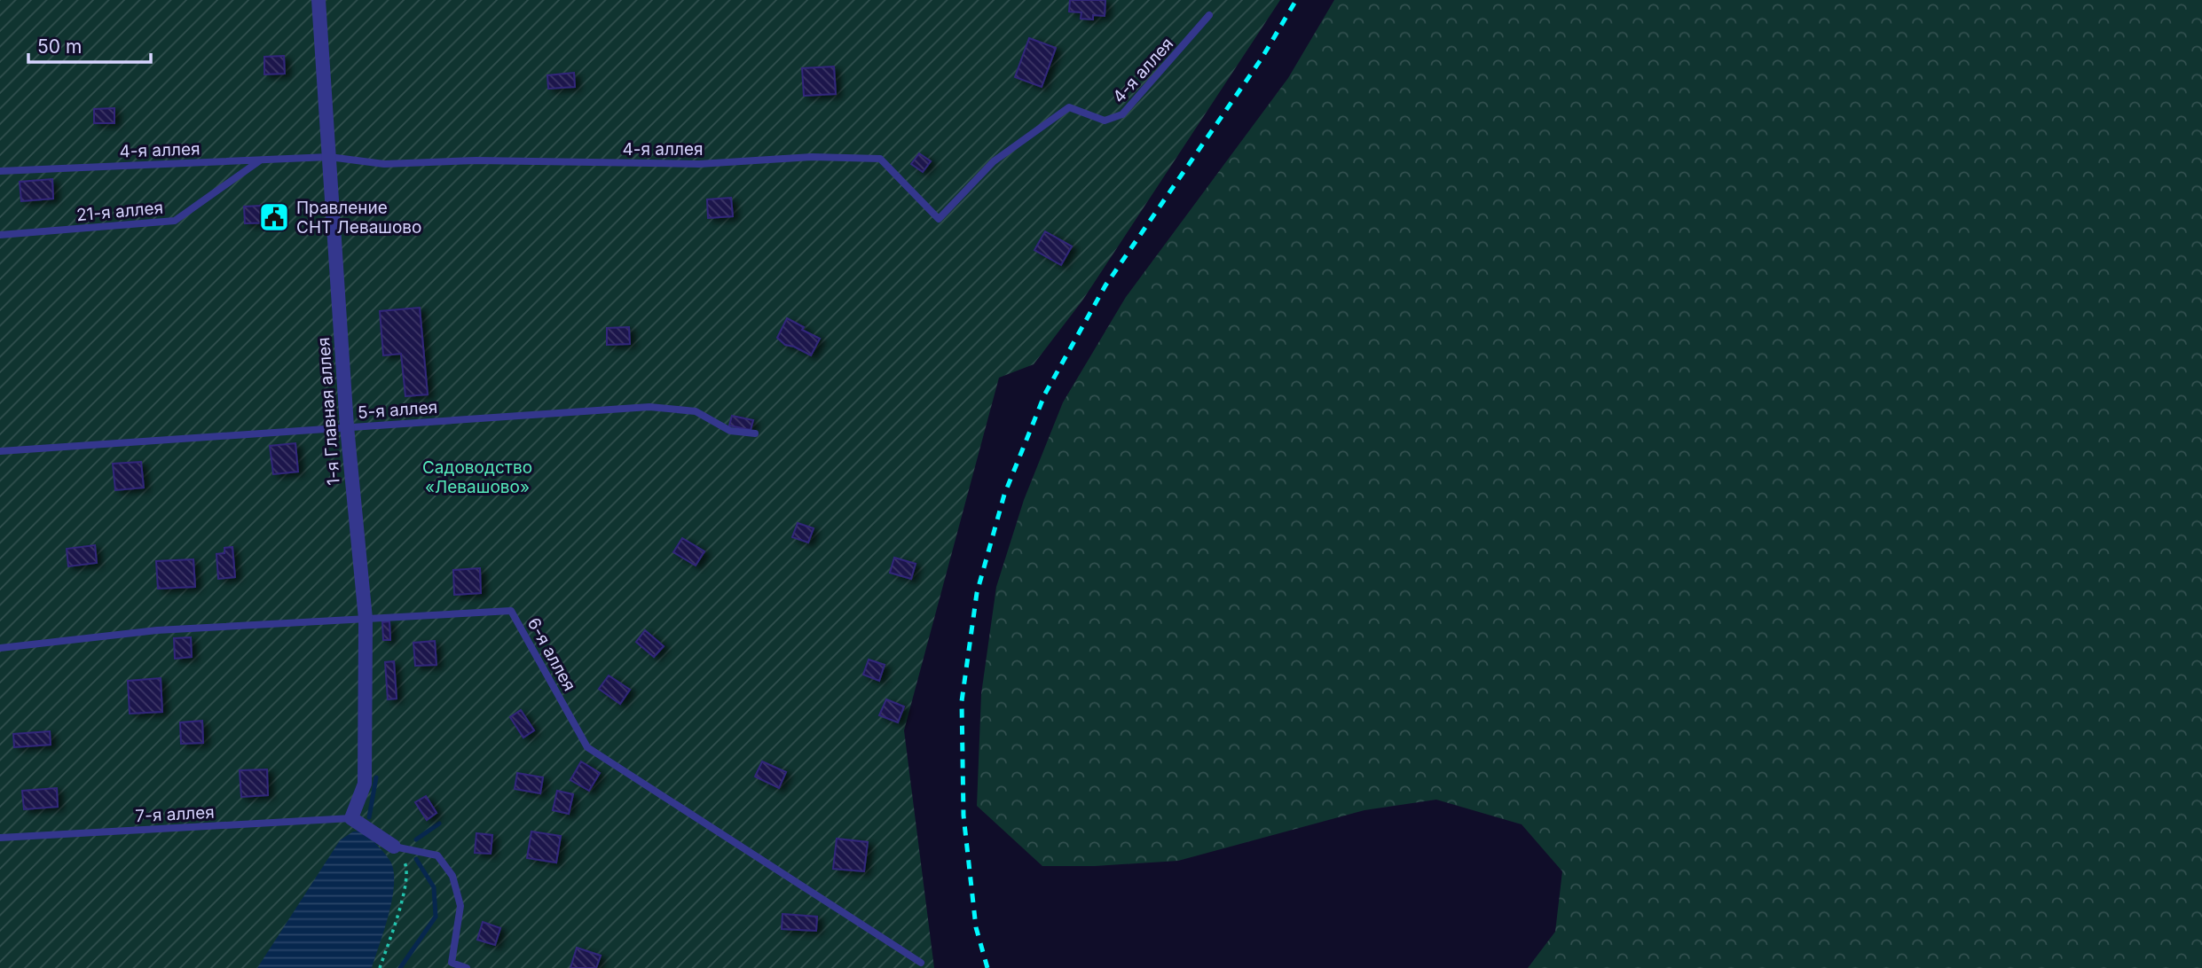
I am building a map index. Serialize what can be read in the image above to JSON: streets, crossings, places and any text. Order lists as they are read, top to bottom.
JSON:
{
  "streets": {
    "street": ["1-я Главная аллея"],
    "lane": [
      "4-я аллея",
      "21-я аллея",
      "5-я аллея",
      "6-я аллея",
      "7-я аллея"
    ]
  },
  "crossings": [
    ["4-я аллея", "21-я аллея"],
    ["4-я аллея", "1-я Главная аллея"],
    ["5-я аллея", "1-я Главная аллея"],
    ["1-я Главная аллея", "6-я аллея"],
    ["1-я Главная аллея", "7-я аллея"]
  ],
  "parks": ["Садоводство «Левашово»"],
  "places": {
    "public building": ["Правление СНТ Левашово"]
  },
  "scale_bar": "50 m"
}
